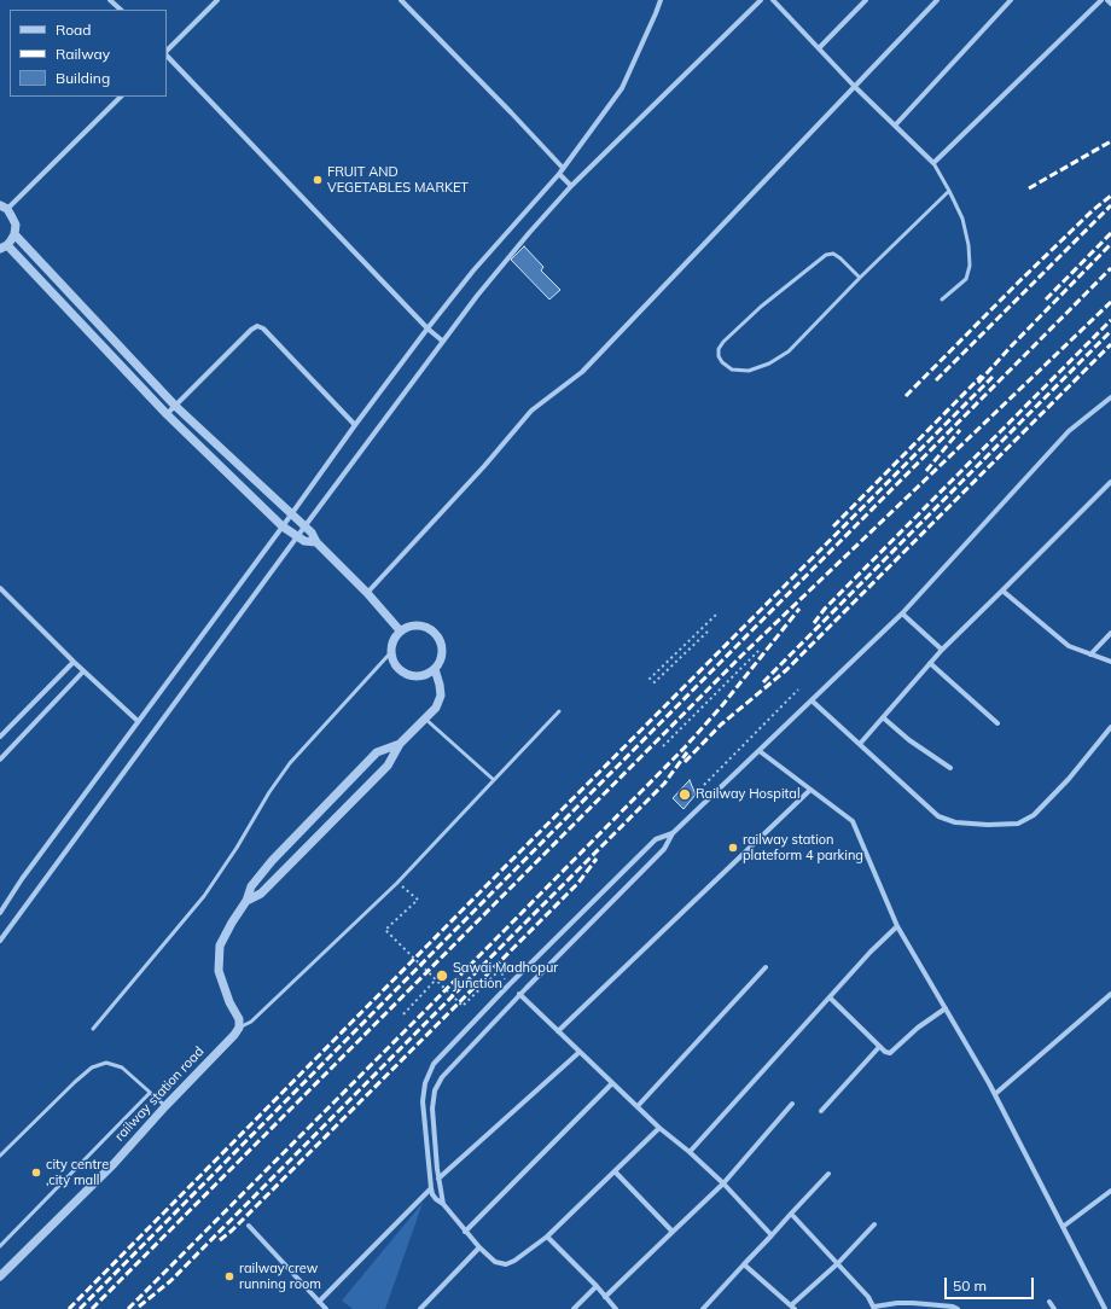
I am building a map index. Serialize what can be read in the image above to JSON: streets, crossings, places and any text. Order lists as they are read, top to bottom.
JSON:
{
  "streets": {
    "street": ["railway station road"]
  },
  "places": [
    "FRUIT AND VEGETABLES MARKET",
    "Railway Hospital",
    "railway station plateform 4 parking",
    "Sawai Madhopur Junction",
    "city centre ,city mall",
    "railway crew running room"
  ],
  "legend": ["Road", "Railway", "Building"],
  "scale_bar": "50 m"
}
